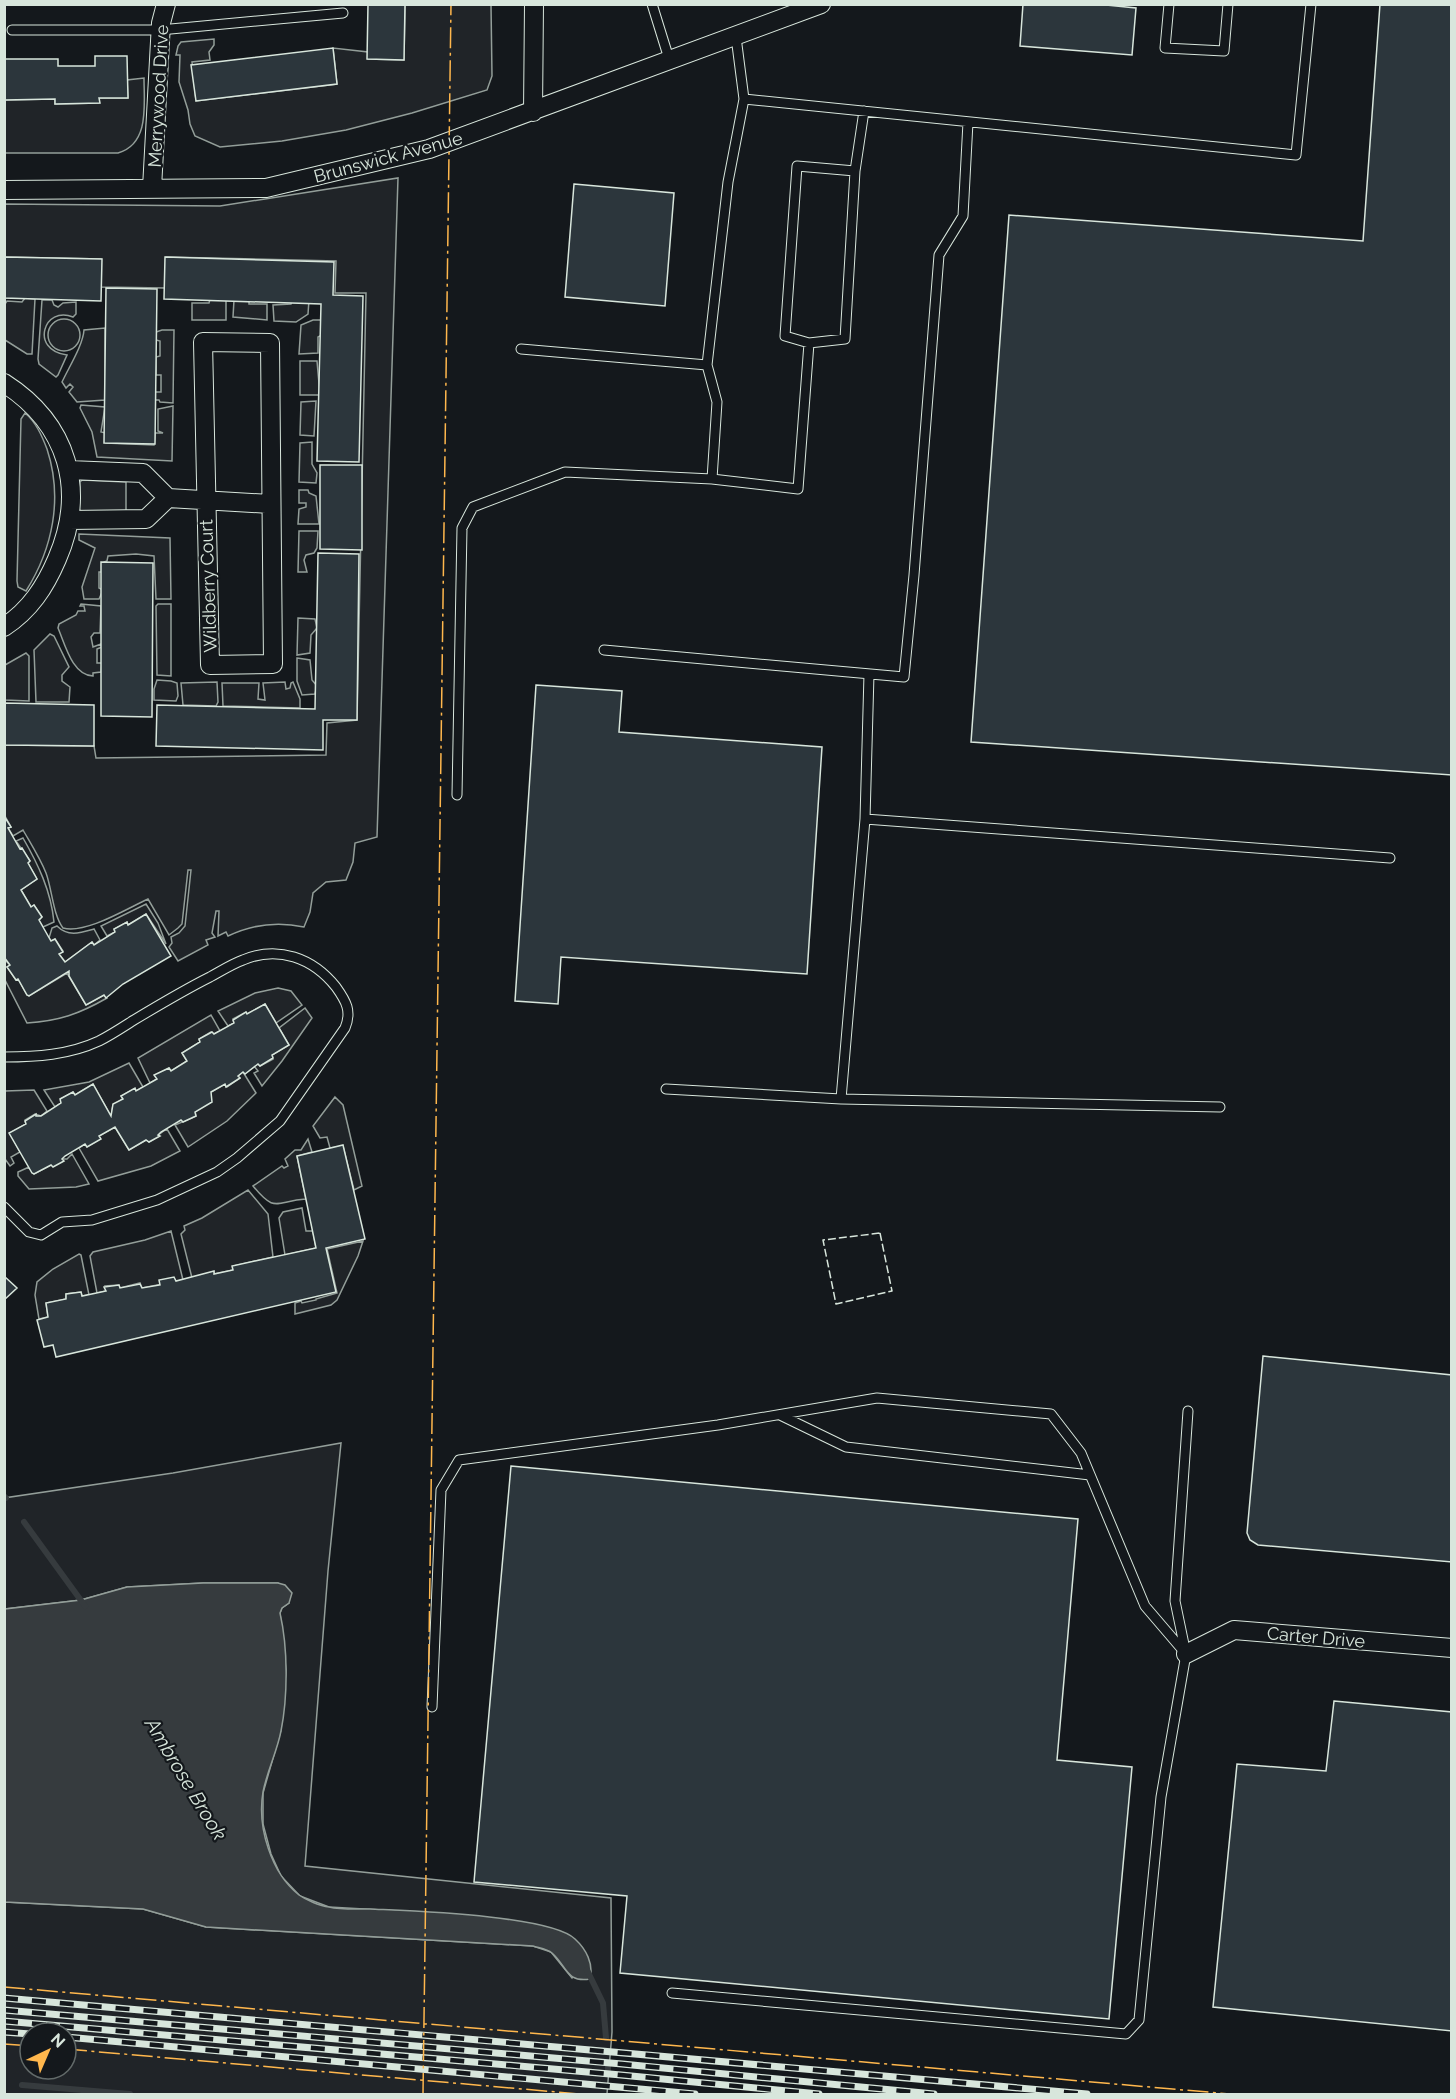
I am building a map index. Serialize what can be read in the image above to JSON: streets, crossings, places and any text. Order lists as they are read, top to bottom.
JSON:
{
  "streets": {
    "street": [
      "Merrywood Drive",
      "Brunswick Avenue",
      "Wildberry Court",
      "Carter Drive"
    ]
  },
  "crossings": [
    ["Merrywood Drive", "Brunswick Avenue"]
  ],
  "water": ["Ambrose Brook"],
  "north": "top right"
}
